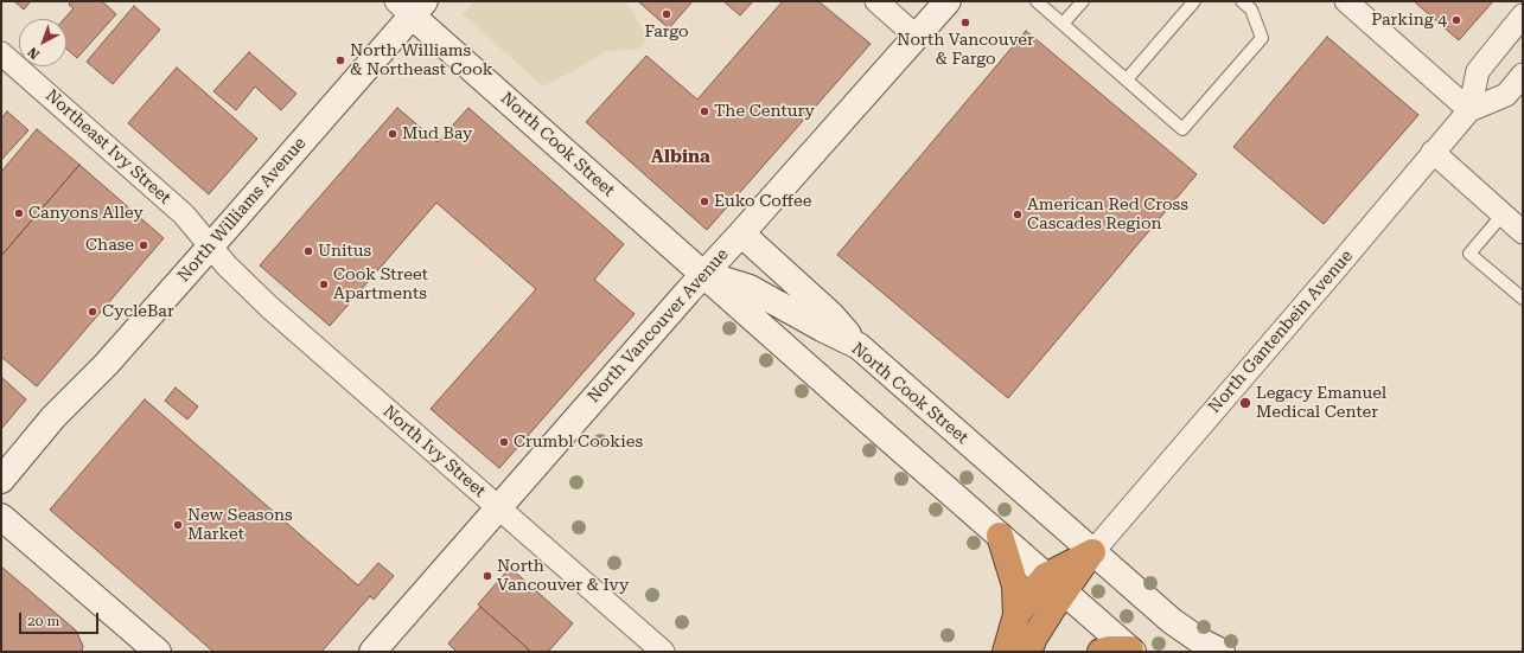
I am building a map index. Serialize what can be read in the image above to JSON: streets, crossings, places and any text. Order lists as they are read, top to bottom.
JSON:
{
  "streets": {
    "main road": ["North Cook Street", "North Williams Avenue", "North Vancouver Avenue"],
    "street": ["Northeast Ivy Street", "North Gantenbein Avenue", "North Ivy Street"]
  },
  "crossings": [
    ["North Cook Street", "North Williams Avenue"],
    ["North Cook Street", "North Vancouver Avenue"],
    ["North Cook Street", "North Gantenbein Avenue"],
    ["Northeast Ivy Street", "North Williams Avenue"],
    ["Northeast Ivy Street", "North Ivy Street"],
    ["North Williams Avenue", "North Ivy Street"],
    ["North Vancouver Avenue", "North Ivy Street"]
  ],
  "districts": ["Albina"],
  "places": [
    "Fargo",
    "Parking 4",
    "North Vancouver & Fargo",
    "North Williams & Northeast Cook",
    "The Century",
    "Mud Bay",
    "Euko Coffee",
    "Canyons Alley",
    "American Red Cross Cascades Region",
    "Chase",
    "Unitus",
    "Cook Street Apartments",
    "CycleBar",
    "Legacy Emanuel Medical Center",
    "Crumbl Cookies",
    "New Seasons Market",
    "North Vancouver & Ivy"
  ],
  "scale_bar": "20 m",
  "north": "bottom left"
}
